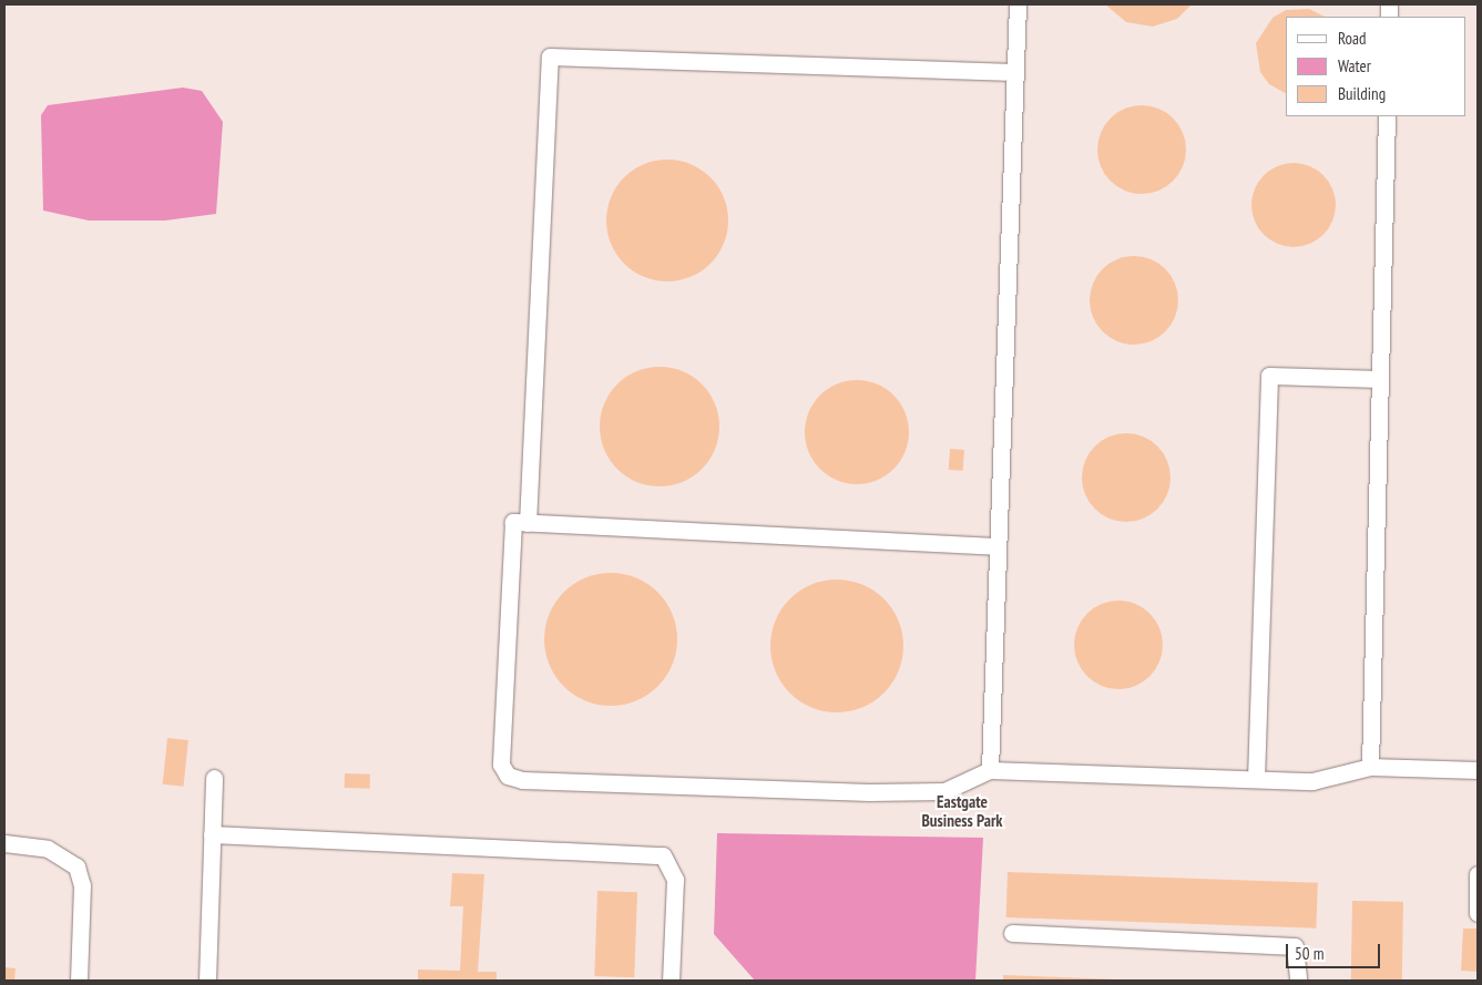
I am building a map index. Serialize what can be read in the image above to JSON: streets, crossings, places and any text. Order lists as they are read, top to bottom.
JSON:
{
  "districts": ["Eastgate Business Park"],
  "legend": ["Road", "Water", "Building"],
  "scale_bar": "50 m"
}
